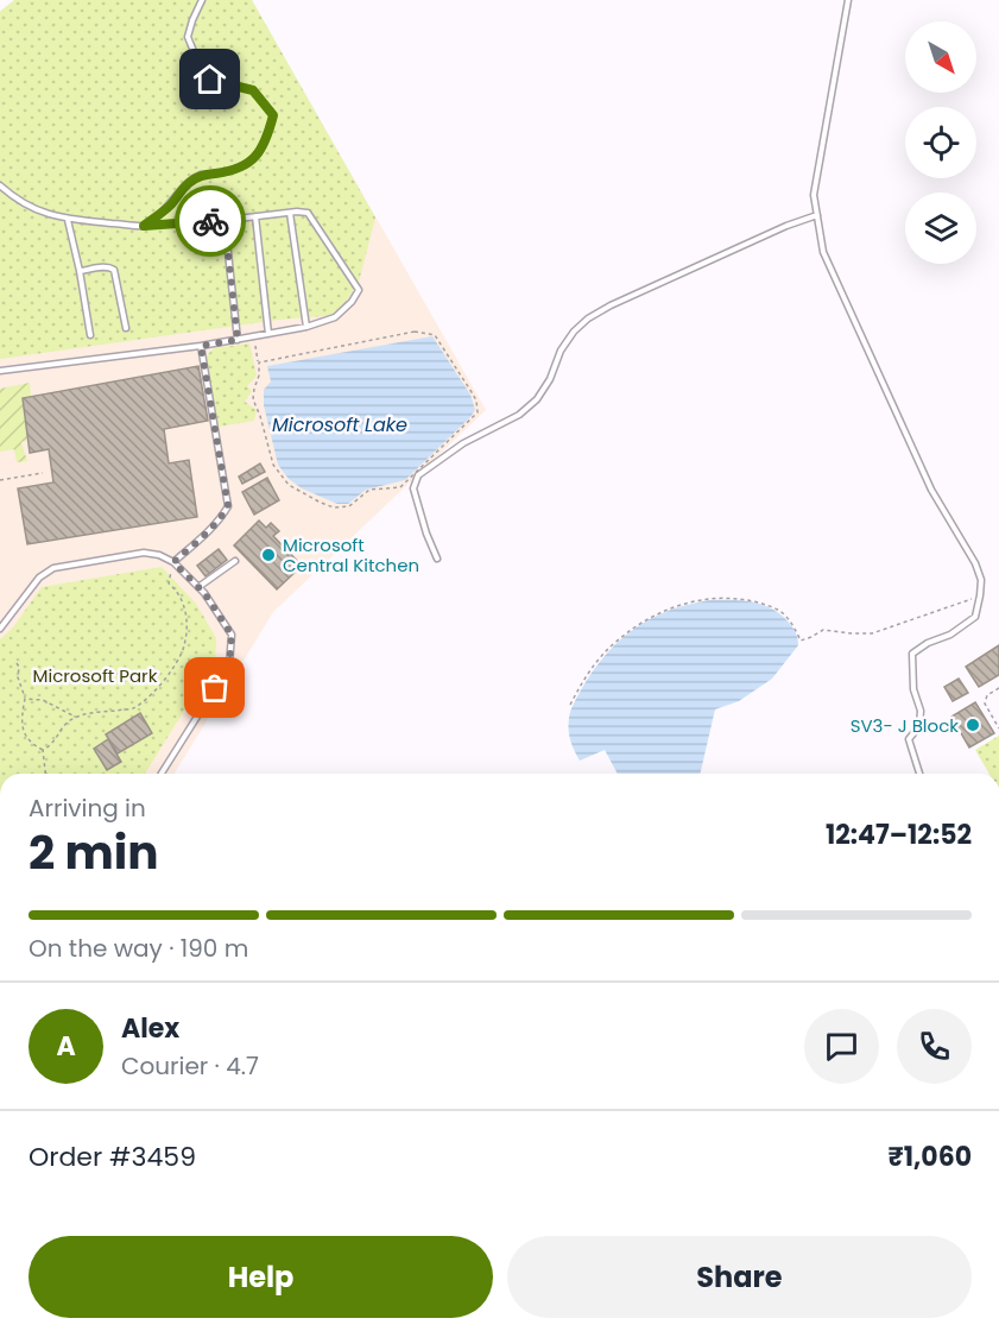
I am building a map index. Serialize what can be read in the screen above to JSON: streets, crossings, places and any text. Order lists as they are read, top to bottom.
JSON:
{
  "water": ["Microsoft Lake"],
  "parks": ["Microsoft Park"],
  "places": ["Microsoft Central Kitchen", "SV3- J Block"],
  "north": "bottom right",
  "page": {
    "heading": ["2 min", "Arriving in", "12:47–12:52"],
    "panel": [
      "Alex",
      "Courier · 4.7",
      "Order #3459",
      "₹1,060"
    ],
    "bar": "On the way · 190 m",
    "round": "A",
    "buttons": ["Help", "Share"]
  }
}
